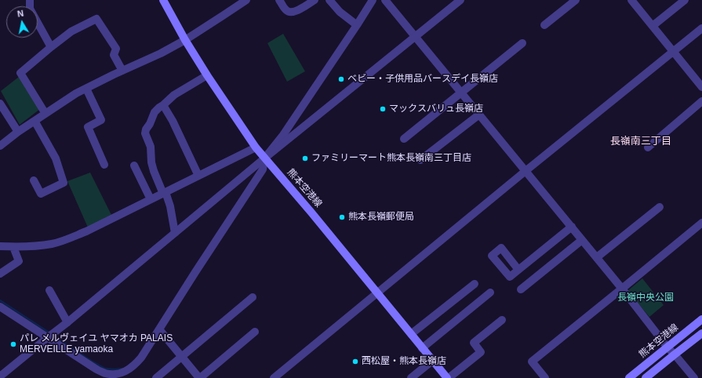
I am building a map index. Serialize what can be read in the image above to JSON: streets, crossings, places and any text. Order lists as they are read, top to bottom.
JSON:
{
  "streets": {
    "main road": ["熊本空港線"]
  },
  "districts": ["長嶺南三丁目"],
  "parks": ["長嶺中央公園"],
  "places": [
    "ベビー・子供用品バースデイ長嶺店",
    "マックスバリュ長嶺店",
    "ファミリーマート熊本長嶺南三丁目店",
    "熊本長嶺郵便局",
    "パレ メルヴェイユ ヤマオカ PALAIS MERVEILLE yamaoka",
    "西松屋・熊本長嶺店"
  ],
  "north": "top"
}
